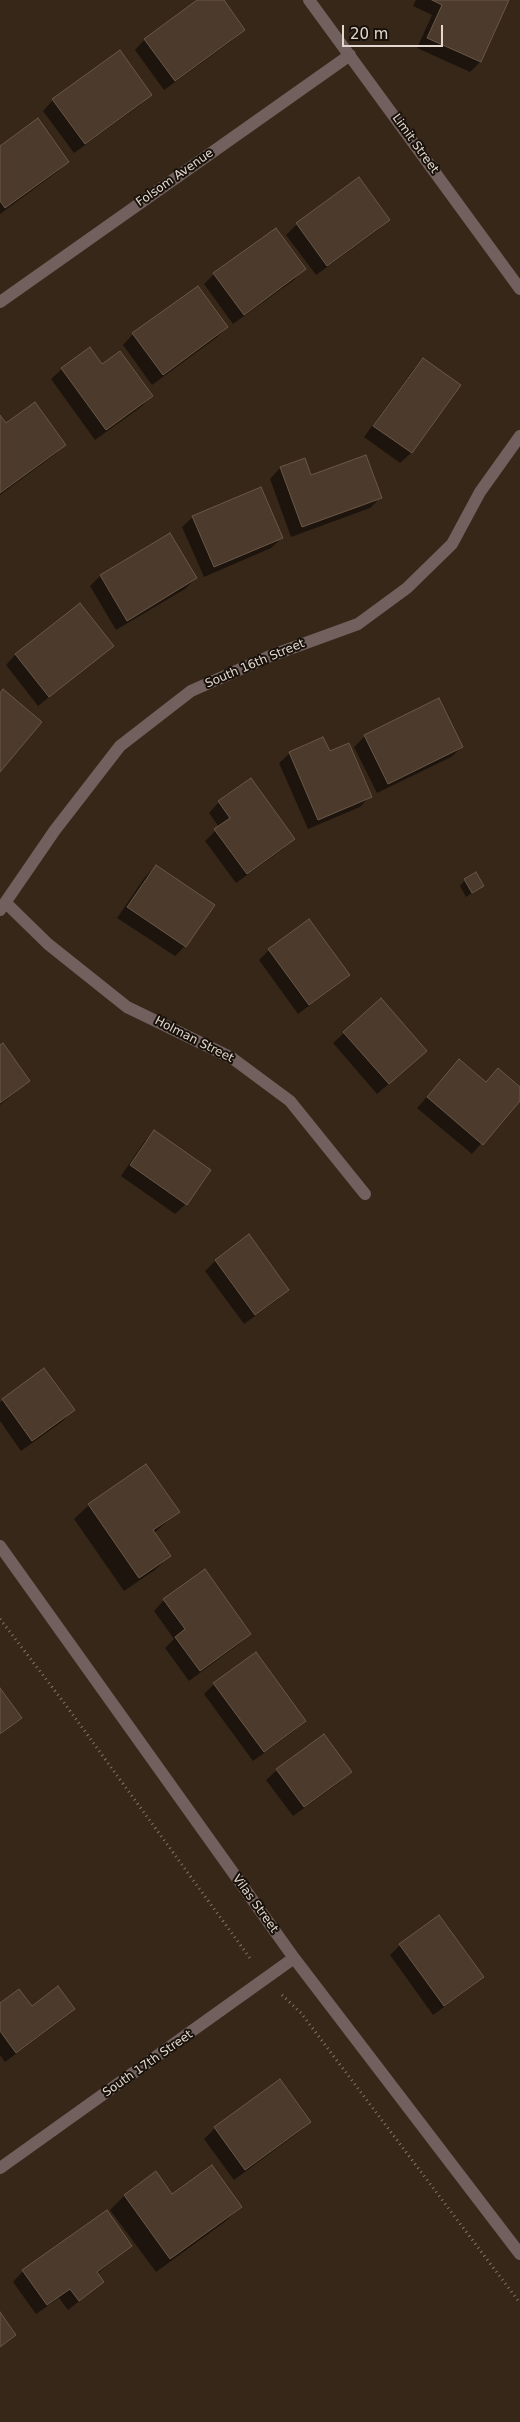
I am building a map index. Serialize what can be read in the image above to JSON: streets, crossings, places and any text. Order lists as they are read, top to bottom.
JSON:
{
  "streets": {
    "street": [
      "Limit Street",
      "Folsom Avenue",
      "South 16th Street",
      "Holman Street",
      "Vilas Street",
      "South 17th Street"
    ]
  },
  "crossings": [
    ["Limit Street", "Folsom Avenue"],
    ["South 16th Street", "Holman Street"],
    ["Vilas Street", "South 17th Street"]
  ],
  "scale_bar": "20 m"
}
